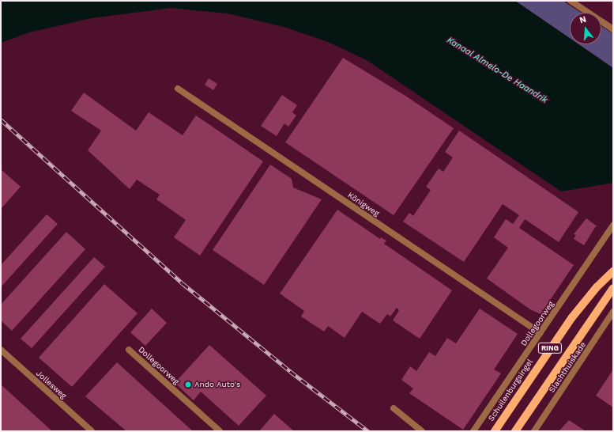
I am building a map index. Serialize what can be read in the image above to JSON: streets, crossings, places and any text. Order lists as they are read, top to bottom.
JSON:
{
  "streets": {
    "main road": ["RING", "Schuilenburgsingel"],
    "street": [
      "Königweg",
      "Dollegoorweg",
      "Slachthuiskade",
      "Jollesweg"
    ]
  },
  "crossings": [
    ["Königweg", "Dollegoorweg"]
  ],
  "water": ["Kanaal Almelo-De Haandrik"],
  "places": ["Ando Auto's"],
  "north": "top"
}
